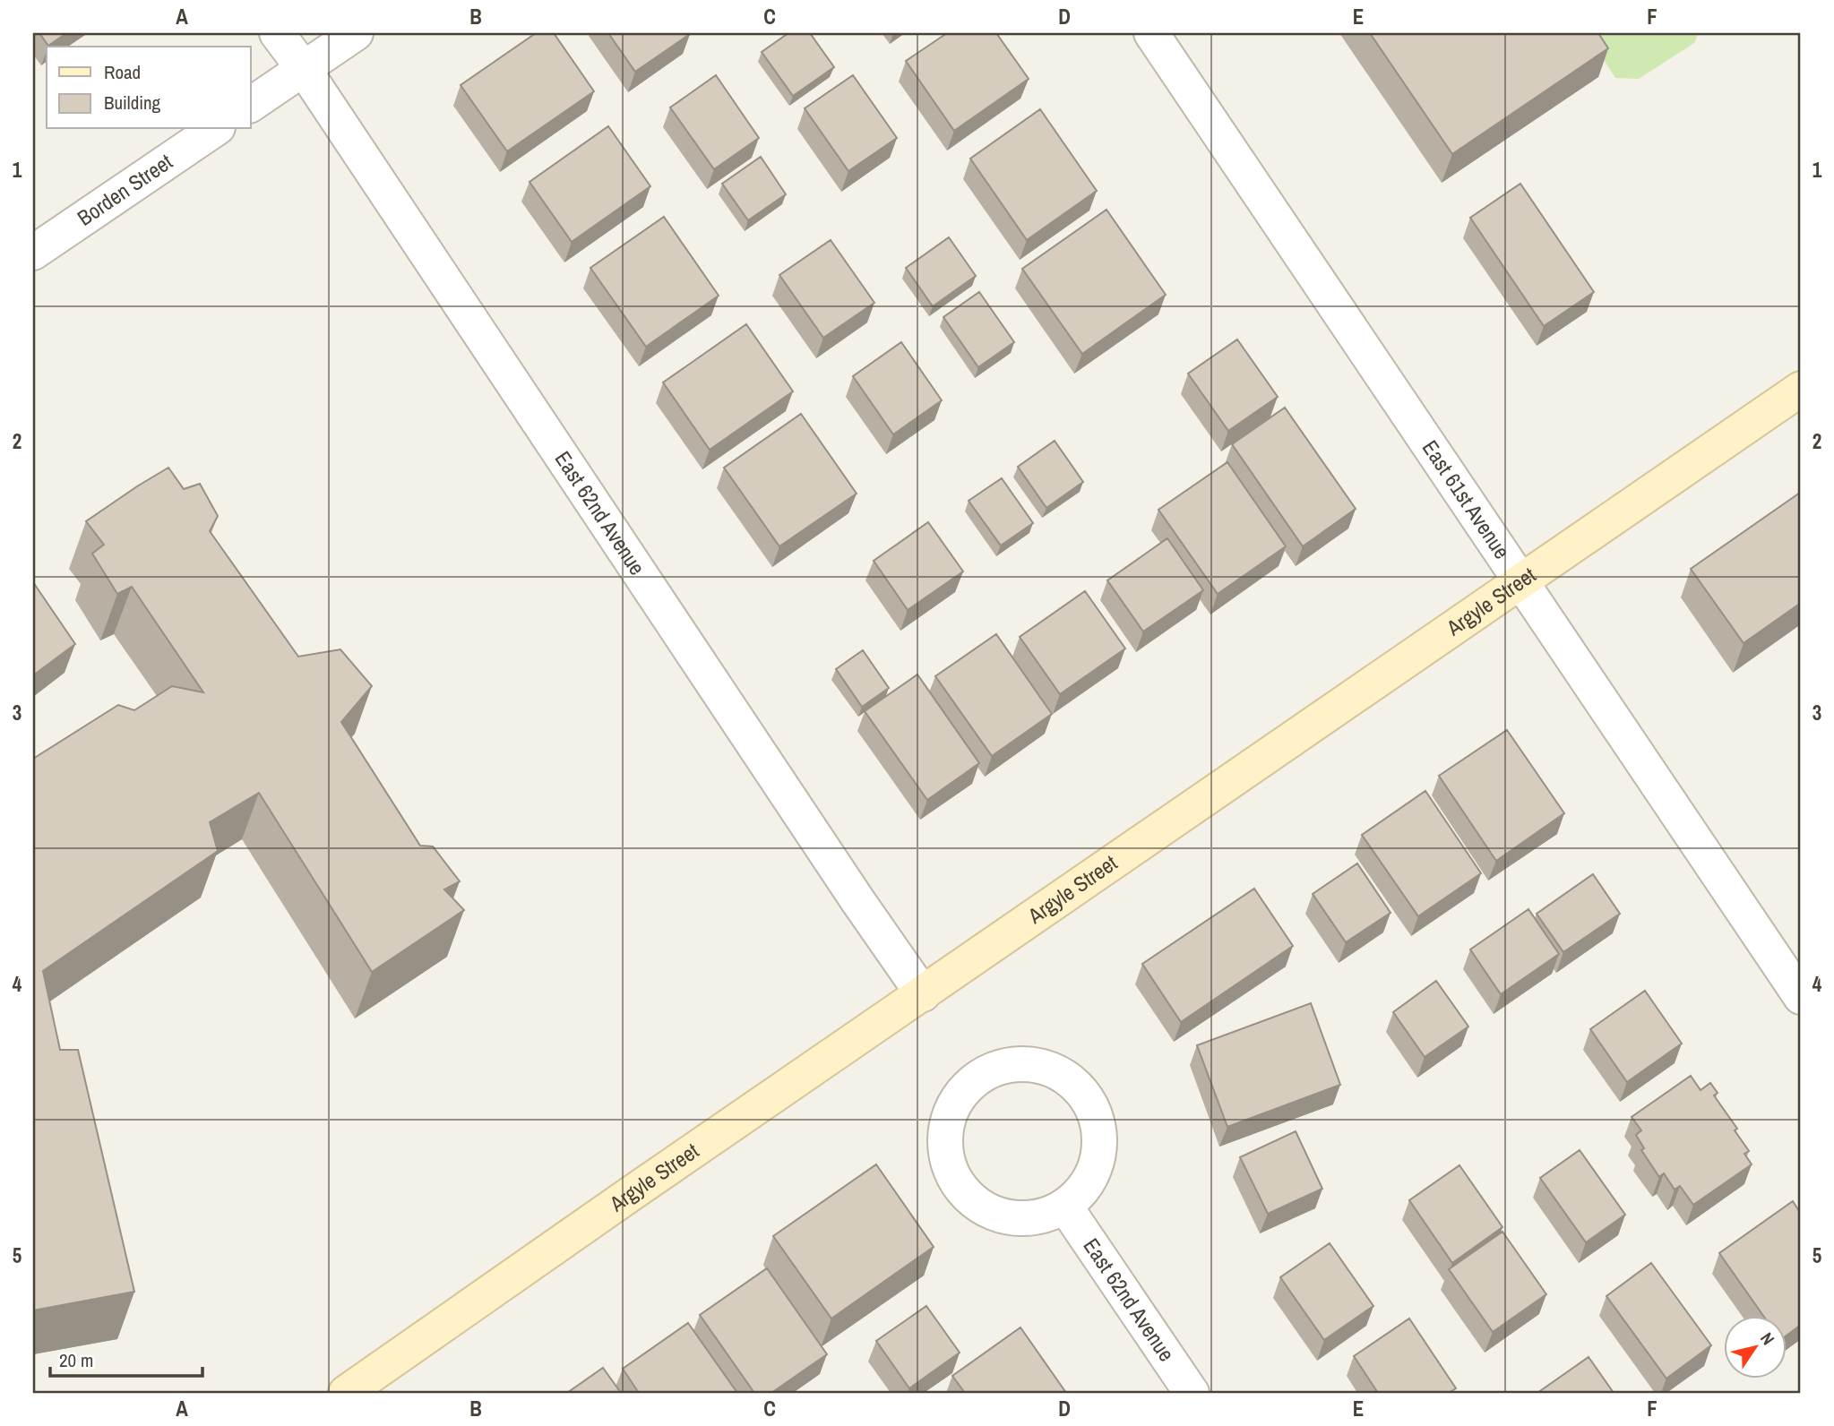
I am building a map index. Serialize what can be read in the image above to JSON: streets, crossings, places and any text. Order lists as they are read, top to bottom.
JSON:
{
  "streets": {
    "street": [
      "Borden Street",
      "East 61st Avenue",
      "East 62nd Avenue",
      "Argyle Street"
    ]
  },
  "crossings": [
    ["East 61st Avenue", "Argyle Street"],
    ["East 62nd Avenue", "Argyle Street"]
  ],
  "legend": ["Road", "Building"],
  "scale_bar": "20 m",
  "north": "top right",
  "grid": {
    "columns": [
      "A",
      "B",
      "C",
      "D",
      "E",
      "F"
    ],
    "rows": [
      "1",
      "2",
      "3",
      "4",
      "5"
    ]
  }
}
